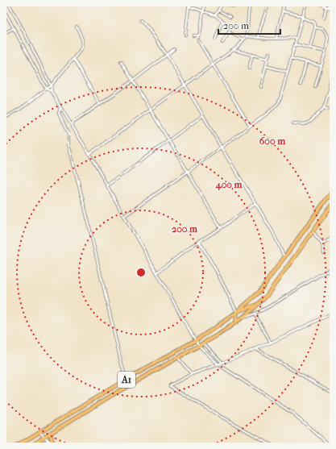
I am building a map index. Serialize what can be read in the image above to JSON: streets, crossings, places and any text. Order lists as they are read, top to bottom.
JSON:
{
  "streets": {
    "main road": ["A1"]
  },
  "scale_bar": "200 m",
  "rings": ["600 m", "400 m", "200 m"]
}
